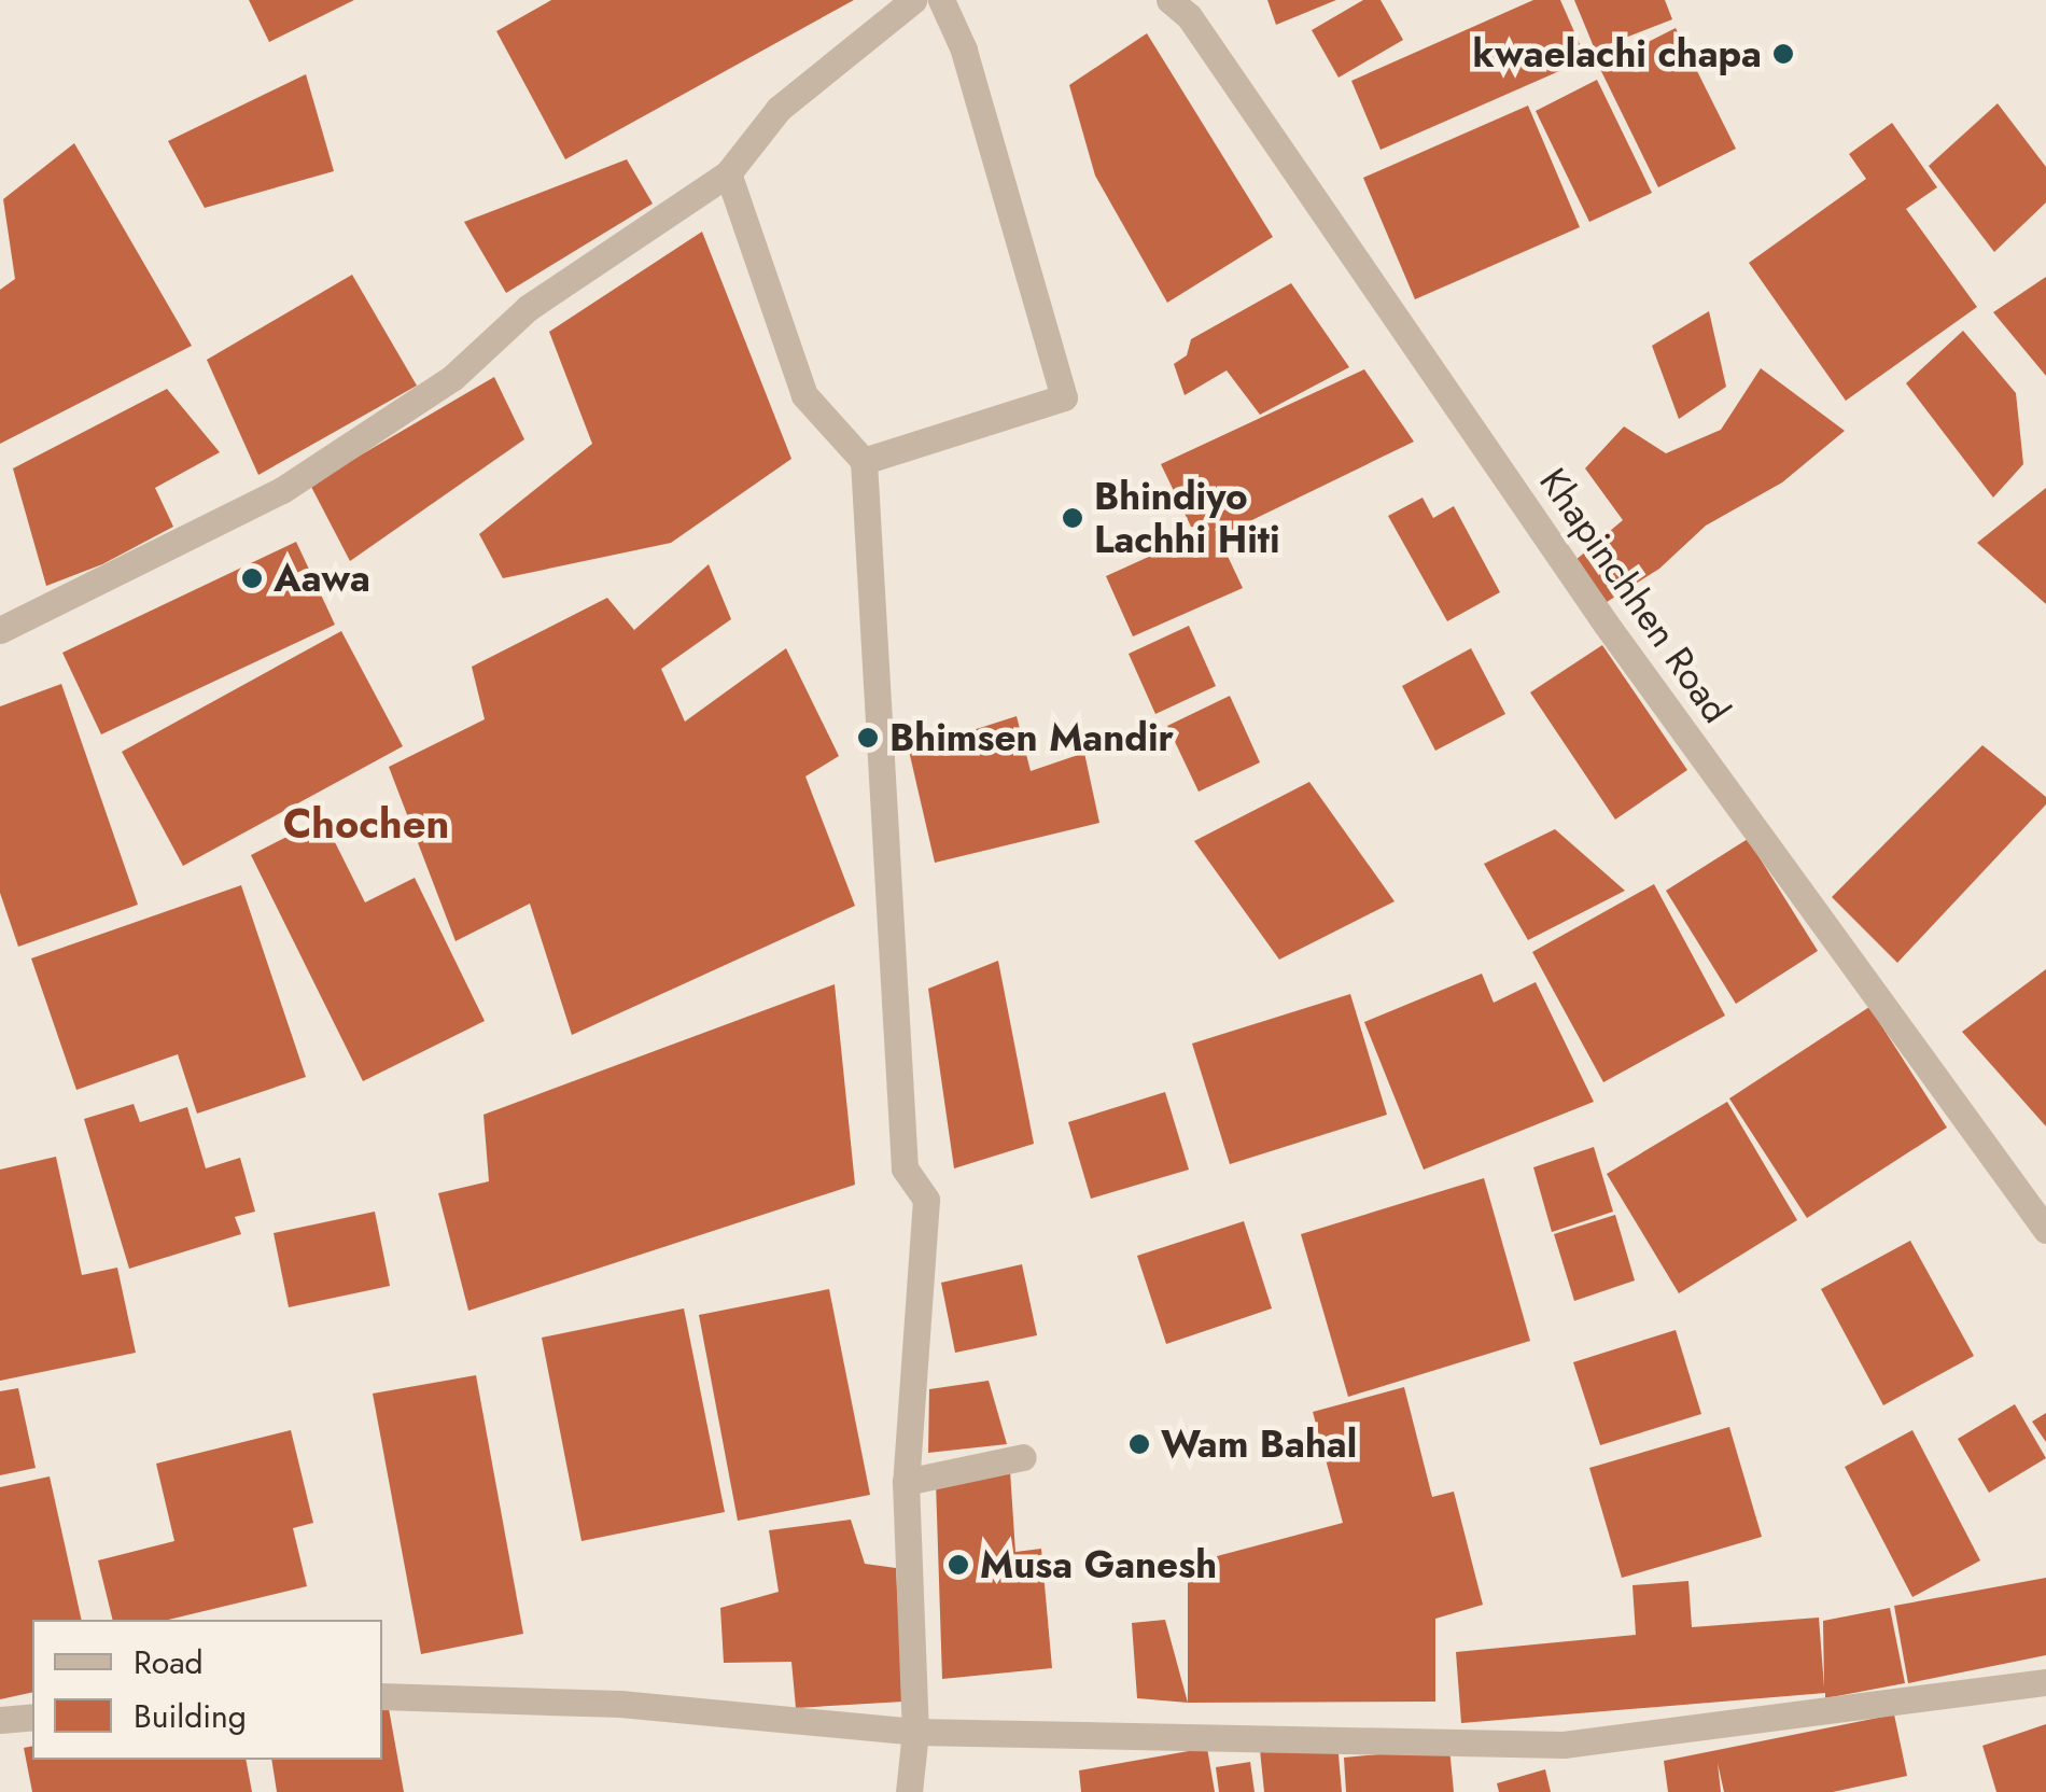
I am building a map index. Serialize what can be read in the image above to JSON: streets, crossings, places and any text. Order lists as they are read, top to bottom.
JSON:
{
  "streets": {
    "street": ["Khapinchhen Road"]
  },
  "districts": ["Chochen"],
  "places": [
    "kwaelachi chapa",
    "Bhindiyo Lachhi Hiti",
    "Aawa",
    "Bhimsen Mandir",
    "Wam Bahal",
    "Musa Ganesh"
  ],
  "legend": ["Road", "Building"]
}
